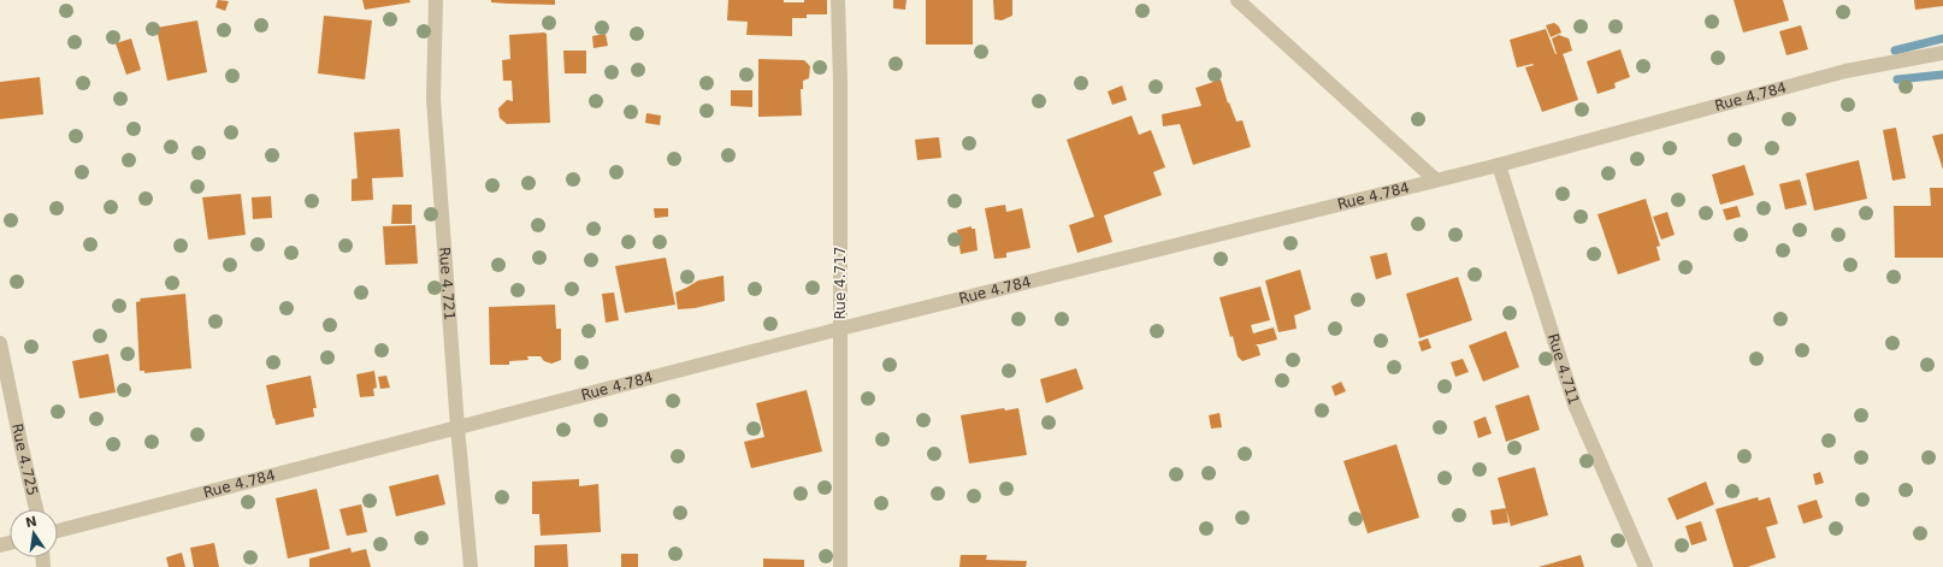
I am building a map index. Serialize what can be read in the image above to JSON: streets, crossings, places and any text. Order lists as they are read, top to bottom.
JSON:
{
  "streets": {
    "street": [
      "Rue 4.784",
      "Rue 4.717",
      "Rue 4.721",
      "Rue 4.711",
      "Rue 4.725"
    ]
  },
  "crossings": [
    ["Rue 4.784", "Rue 4.717"],
    ["Rue 4.784", "Rue 4.721"],
    ["Rue 4.784", "Rue 4.711"]
  ],
  "north": "top"
}
